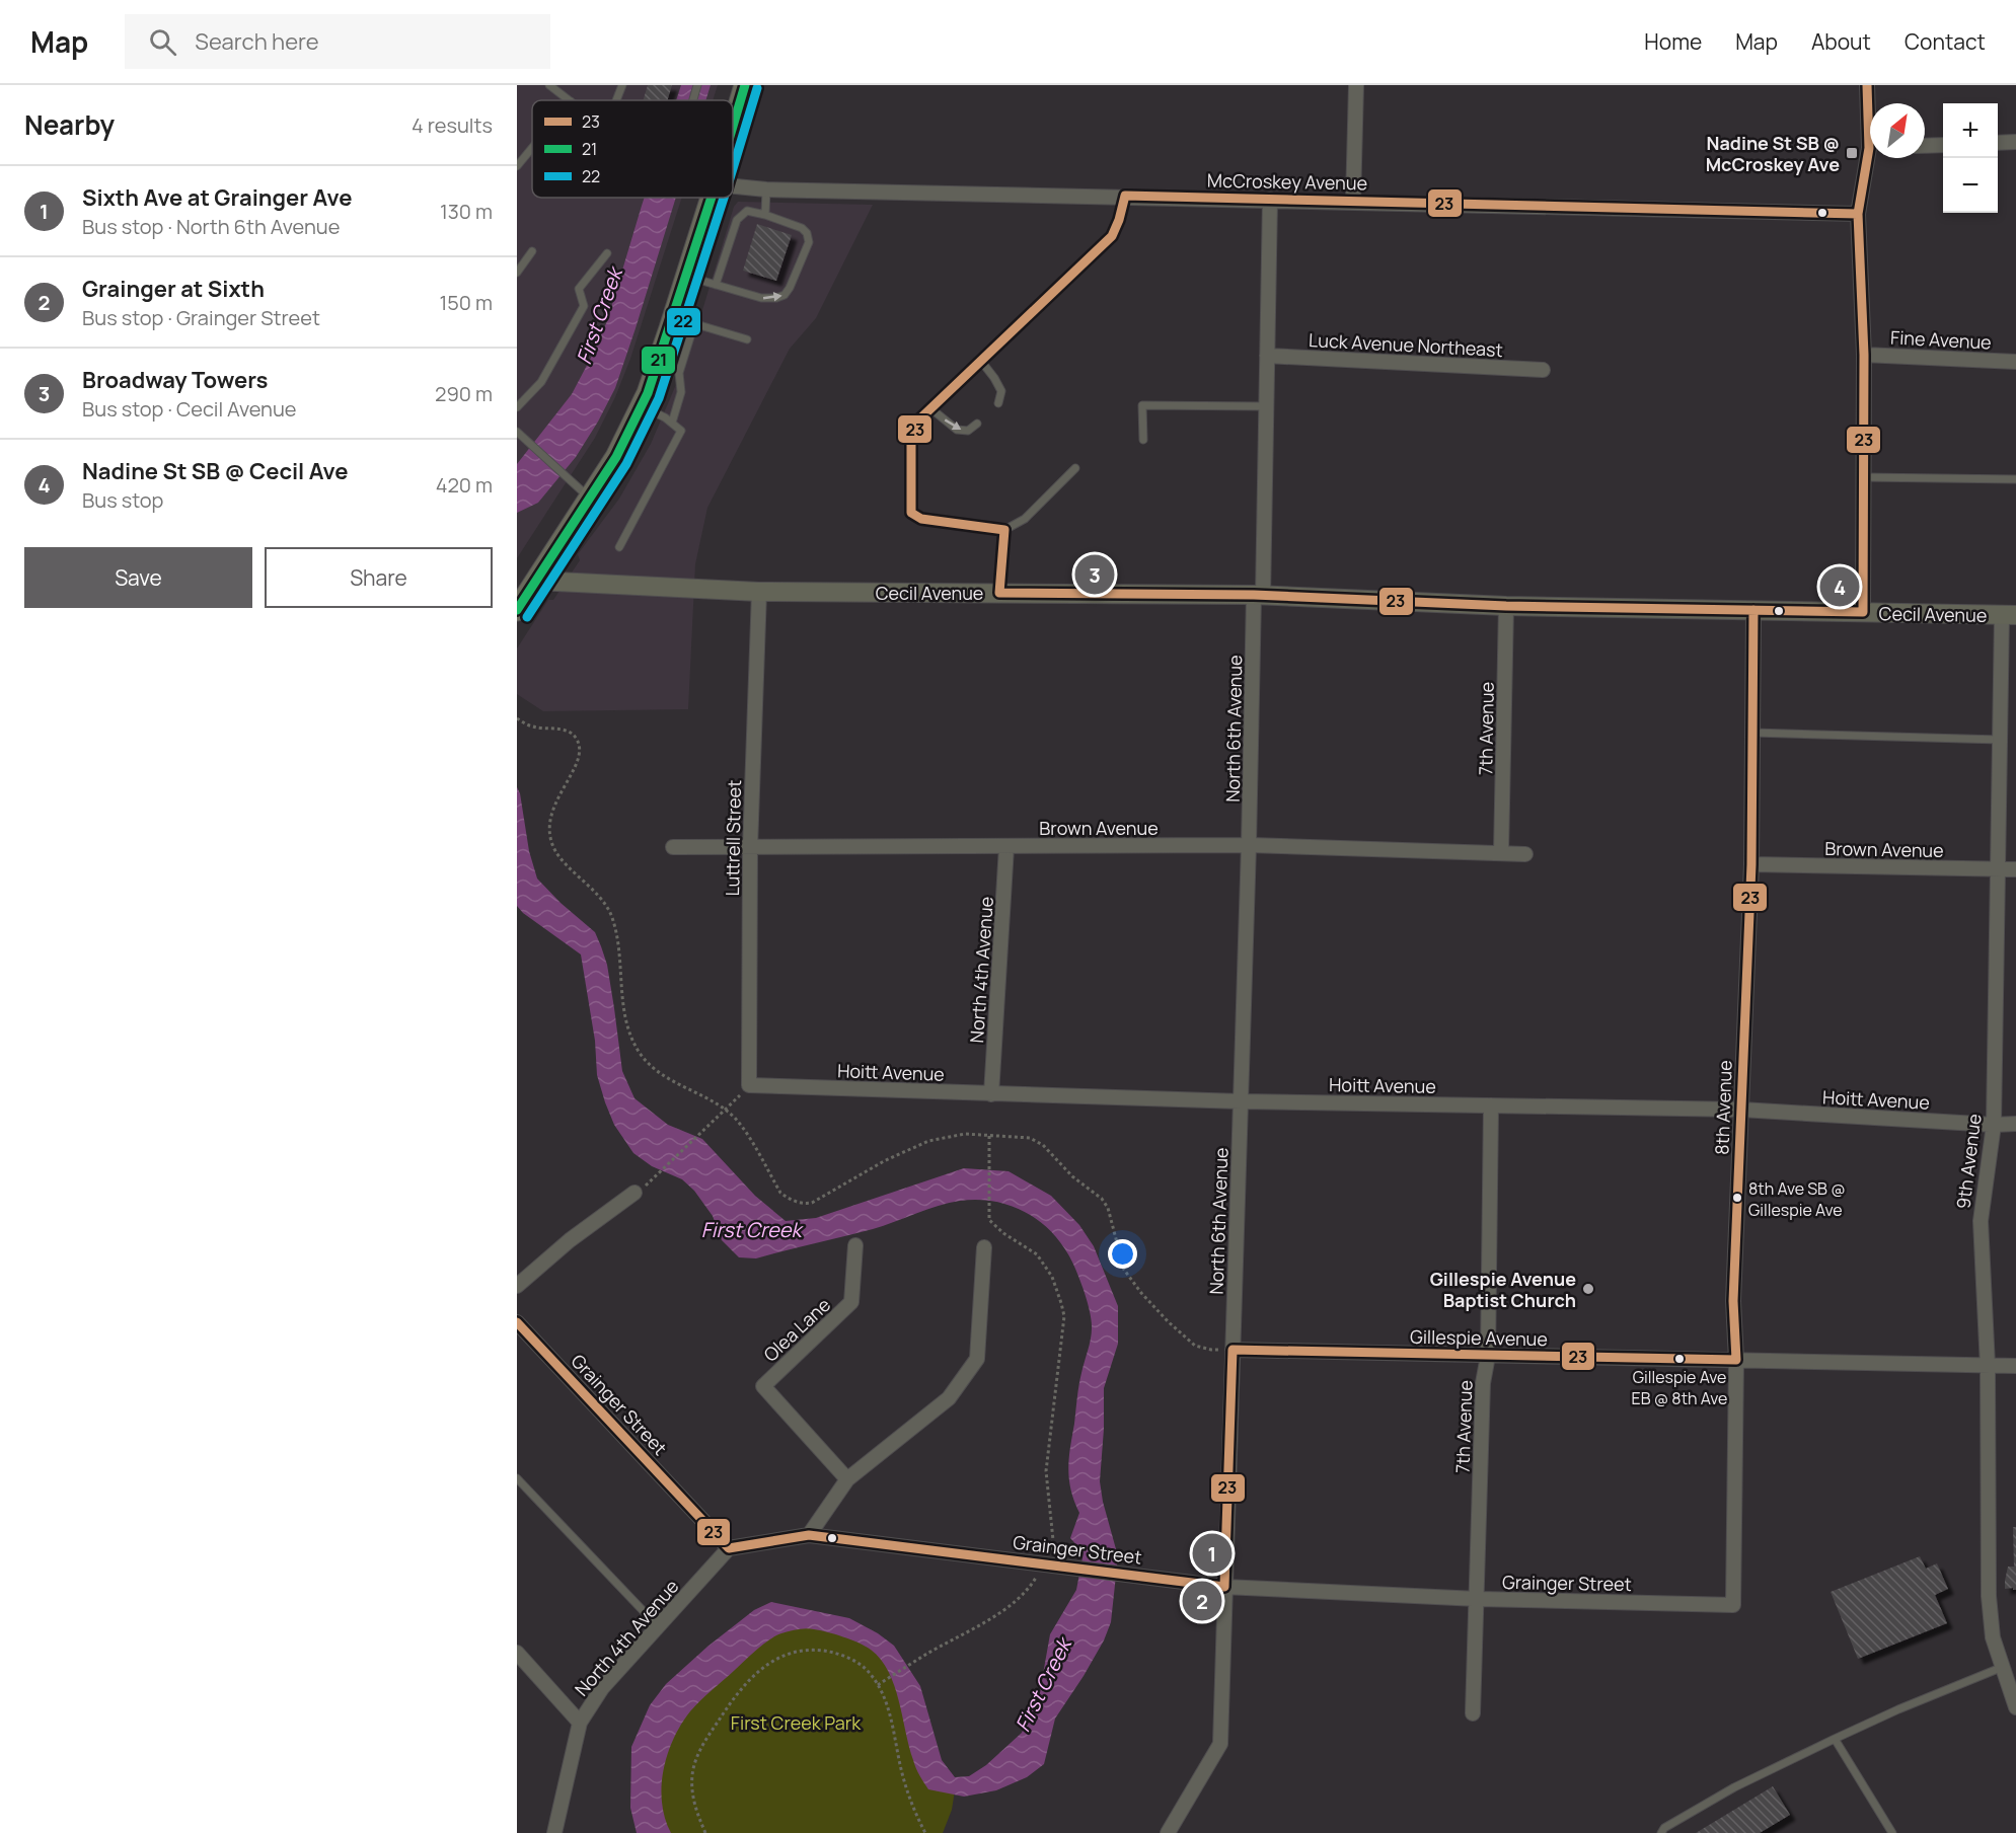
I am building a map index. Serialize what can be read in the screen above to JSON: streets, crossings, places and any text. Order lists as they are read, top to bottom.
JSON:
{
  "streets": {
    "street": [
      "McCroskey Avenue",
      "Fine Avenue",
      "Luck Avenue Northeast",
      "Cecil Avenue",
      "North 6th Avenue",
      "7th Avenue",
      "Brown Avenue",
      "Luttrell Street",
      "North 4th Avenue",
      "Hoitt Avenue",
      "8th Avenue",
      "9th Avenue",
      "Olea Lane",
      "Gillespie Avenue",
      "Grainger Street"
    ]
  },
  "crossings": [
    ["McCroskey Avenue", "North 6th Avenue"],
    ["Luck Avenue Northeast", "North 6th Avenue"],
    ["Cecil Avenue", "North 6th Avenue"],
    ["Cecil Avenue", "7th Avenue"],
    ["Cecil Avenue", "Luttrell Street"],
    ["Cecil Avenue", "8th Avenue"],
    ["Cecil Avenue", "9th Avenue"],
    ["North 6th Avenue", "Brown Avenue"],
    ["North 6th Avenue", "Hoitt Avenue"],
    ["North 6th Avenue", "Gillespie Avenue"],
    ["North 6th Avenue", "Grainger Street"],
    ["7th Avenue", "Brown Avenue"],
    ["7th Avenue", "Hoitt Avenue"],
    ["7th Avenue", "Gillespie Avenue"],
    ["7th Avenue", "Grainger Street"],
    ["Brown Avenue", "Luttrell Street"],
    ["Brown Avenue", "North 4th Avenue"],
    ["Brown Avenue", "8th Avenue"],
    ["Brown Avenue", "9th Avenue"],
    ["Luttrell Street", "Hoitt Avenue"],
    ["North 4th Avenue", "Hoitt Avenue"],
    ["North 4th Avenue", "Grainger Street"],
    ["Hoitt Avenue", "8th Avenue"],
    ["Hoitt Avenue", "9th Avenue"],
    ["8th Avenue", "Gillespie Avenue"],
    ["8th Avenue", "Grainger Street"],
    ["9th Avenue", "Gillespie Avenue"]
  ],
  "water": ["First Creek"],
  "parks": ["First Creek Park"],
  "places": {
    "transit": ["Nadine St SB @ McCroskey Ave"],
    "other": ["8th Ave SB @ Gillespie Ave", "Gillespie Avenue Baptist Church", "Gillespie Ave EB @ 8th Ave"]
  },
  "lines": ["transit line 23", "transit line 21", "transit line 22"],
  "legend": ["23", "21", "22"],
  "north": "top right",
  "page": {
    "header": "Map",
    "search": "Search here",
    "nav": [
      "Home",
      "Map",
      "About",
      "Contact"
    ],
    "heading": ["Nearby", "4 results"],
    "map_buttons": ["+", "−"],
    "list": [
      {
        "mark": "1",
        "name": "Sixth Ave at Grainger Ave",
        "note": "Bus stop · North 6th Avenue",
        "value": "130 m"
      },
      {
        "mark": "2",
        "name": "Grainger at Sixth",
        "note": "Bus stop · Grainger Street",
        "value": "150 m"
      },
      {
        "mark": "3",
        "name": "Broadway Towers",
        "note": "Bus stop · Cecil Avenue",
        "value": "290 m"
      },
      {
        "mark": "4",
        "name": "Nadine St SB @ Cecil Ave",
        "note": "Bus stop",
        "value": "420 m"
      }
    ],
    "buttons": ["Save", "Share"],
    "pins": [
      "3",
      "4",
      "1",
      "2"
    ]
  }
}
